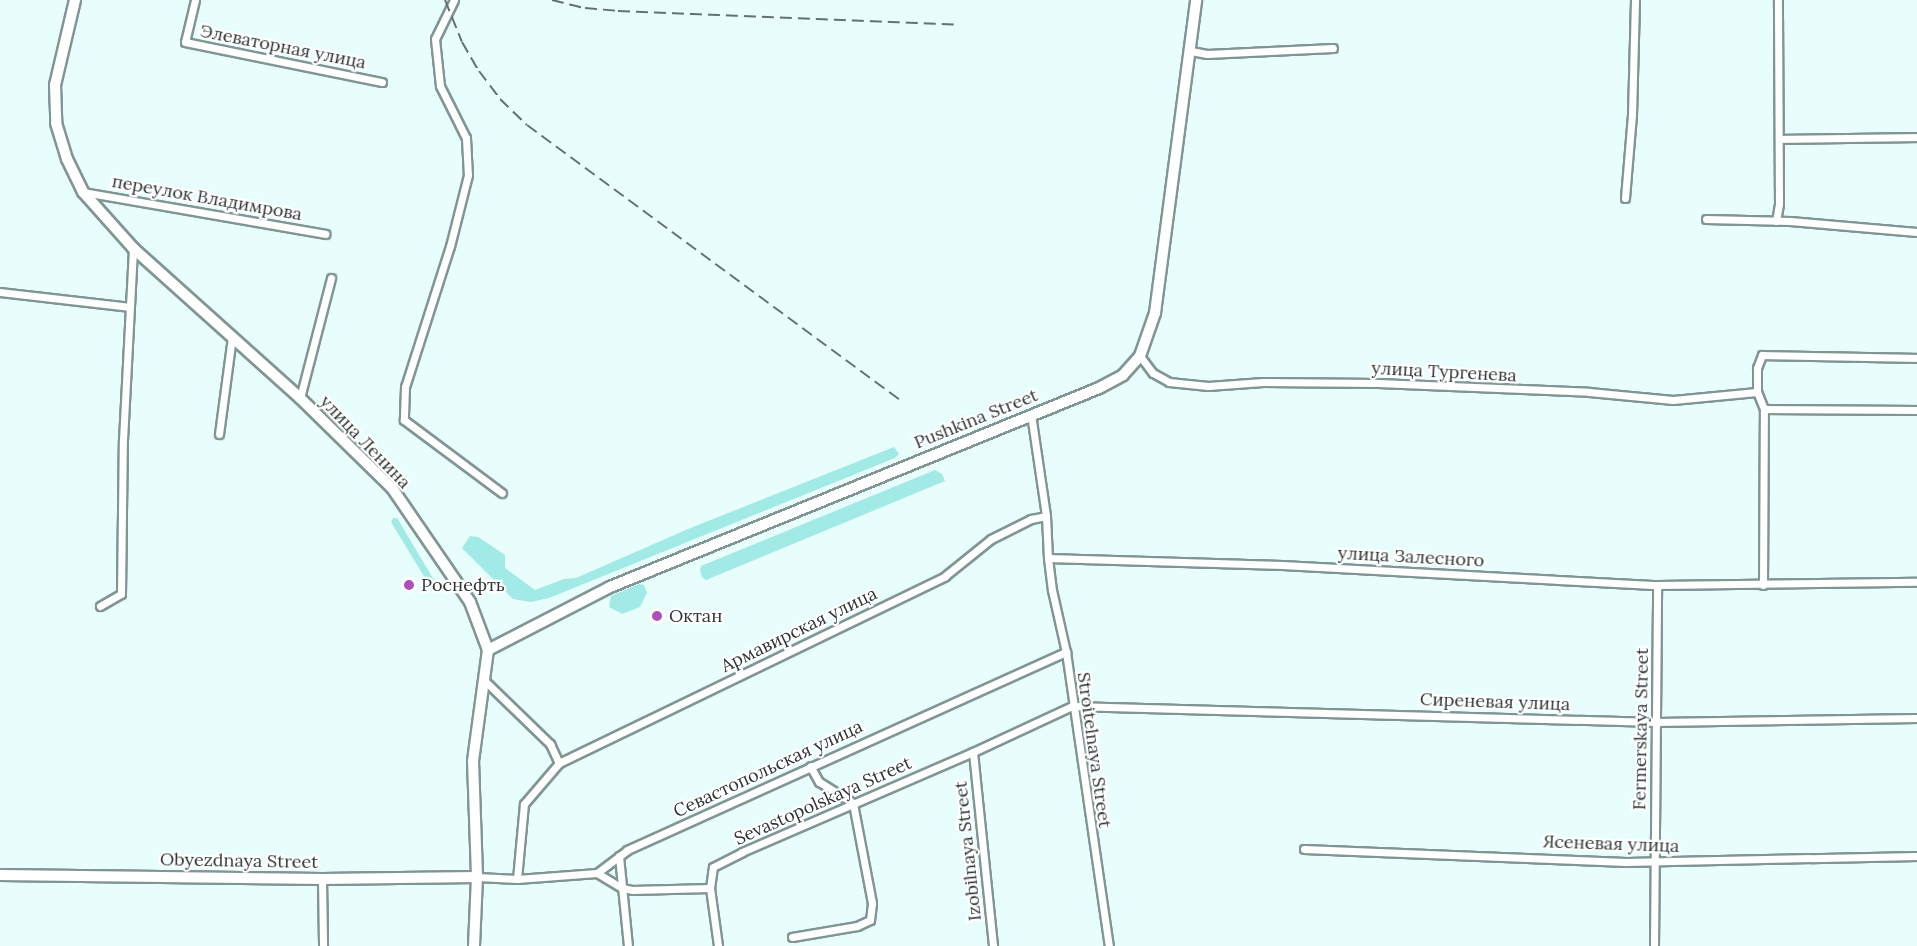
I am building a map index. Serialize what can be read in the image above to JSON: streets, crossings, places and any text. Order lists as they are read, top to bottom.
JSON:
{
  "streets": {
    "main road": ["Pushkina Street", "улица Ленина", "Obyezdnaya Street"],
    "street": [
      "Элеваторная улица",
      "переулок Владимрова",
      "улица Тургенева",
      "улица Залесного",
      "Армавирская улица",
      "Сиреневая улица",
      "Fermerskaya Street",
      "Stroitelnaya Street",
      "Севастопольская улица",
      "Sevastopolskaya Street",
      "Ясеневая улица",
      "Izobilnaya Street"
    ]
  },
  "crossings": [
    ["переулок Владимрова", "улица Ленина"],
    ["улица Тургенева", "Pushkina Street"],
    ["Pushkina Street", "улица Ленина"],
    ["улица Залесного", "Fermerskaya Street"],
    ["улица Залесного", "Stroitelnaya Street"],
    ["Сиреневая улица", "Fermerskaya Street"],
    ["Сиреневая улица", "Stroitelnaya Street"],
    ["Сиреневая улица", "Sevastopolskaya Street"],
    ["Fermerskaya Street", "Ясеневая улица"],
    ["Stroitelnaya Street", "Севастопольская улица"],
    ["Stroitelnaya Street", "Sevastopolskaya Street"],
    ["Sevastopolskaya Street", "Izobilnaya Street"]
  ],
  "places": ["Роснефть", "Октан"]
}
